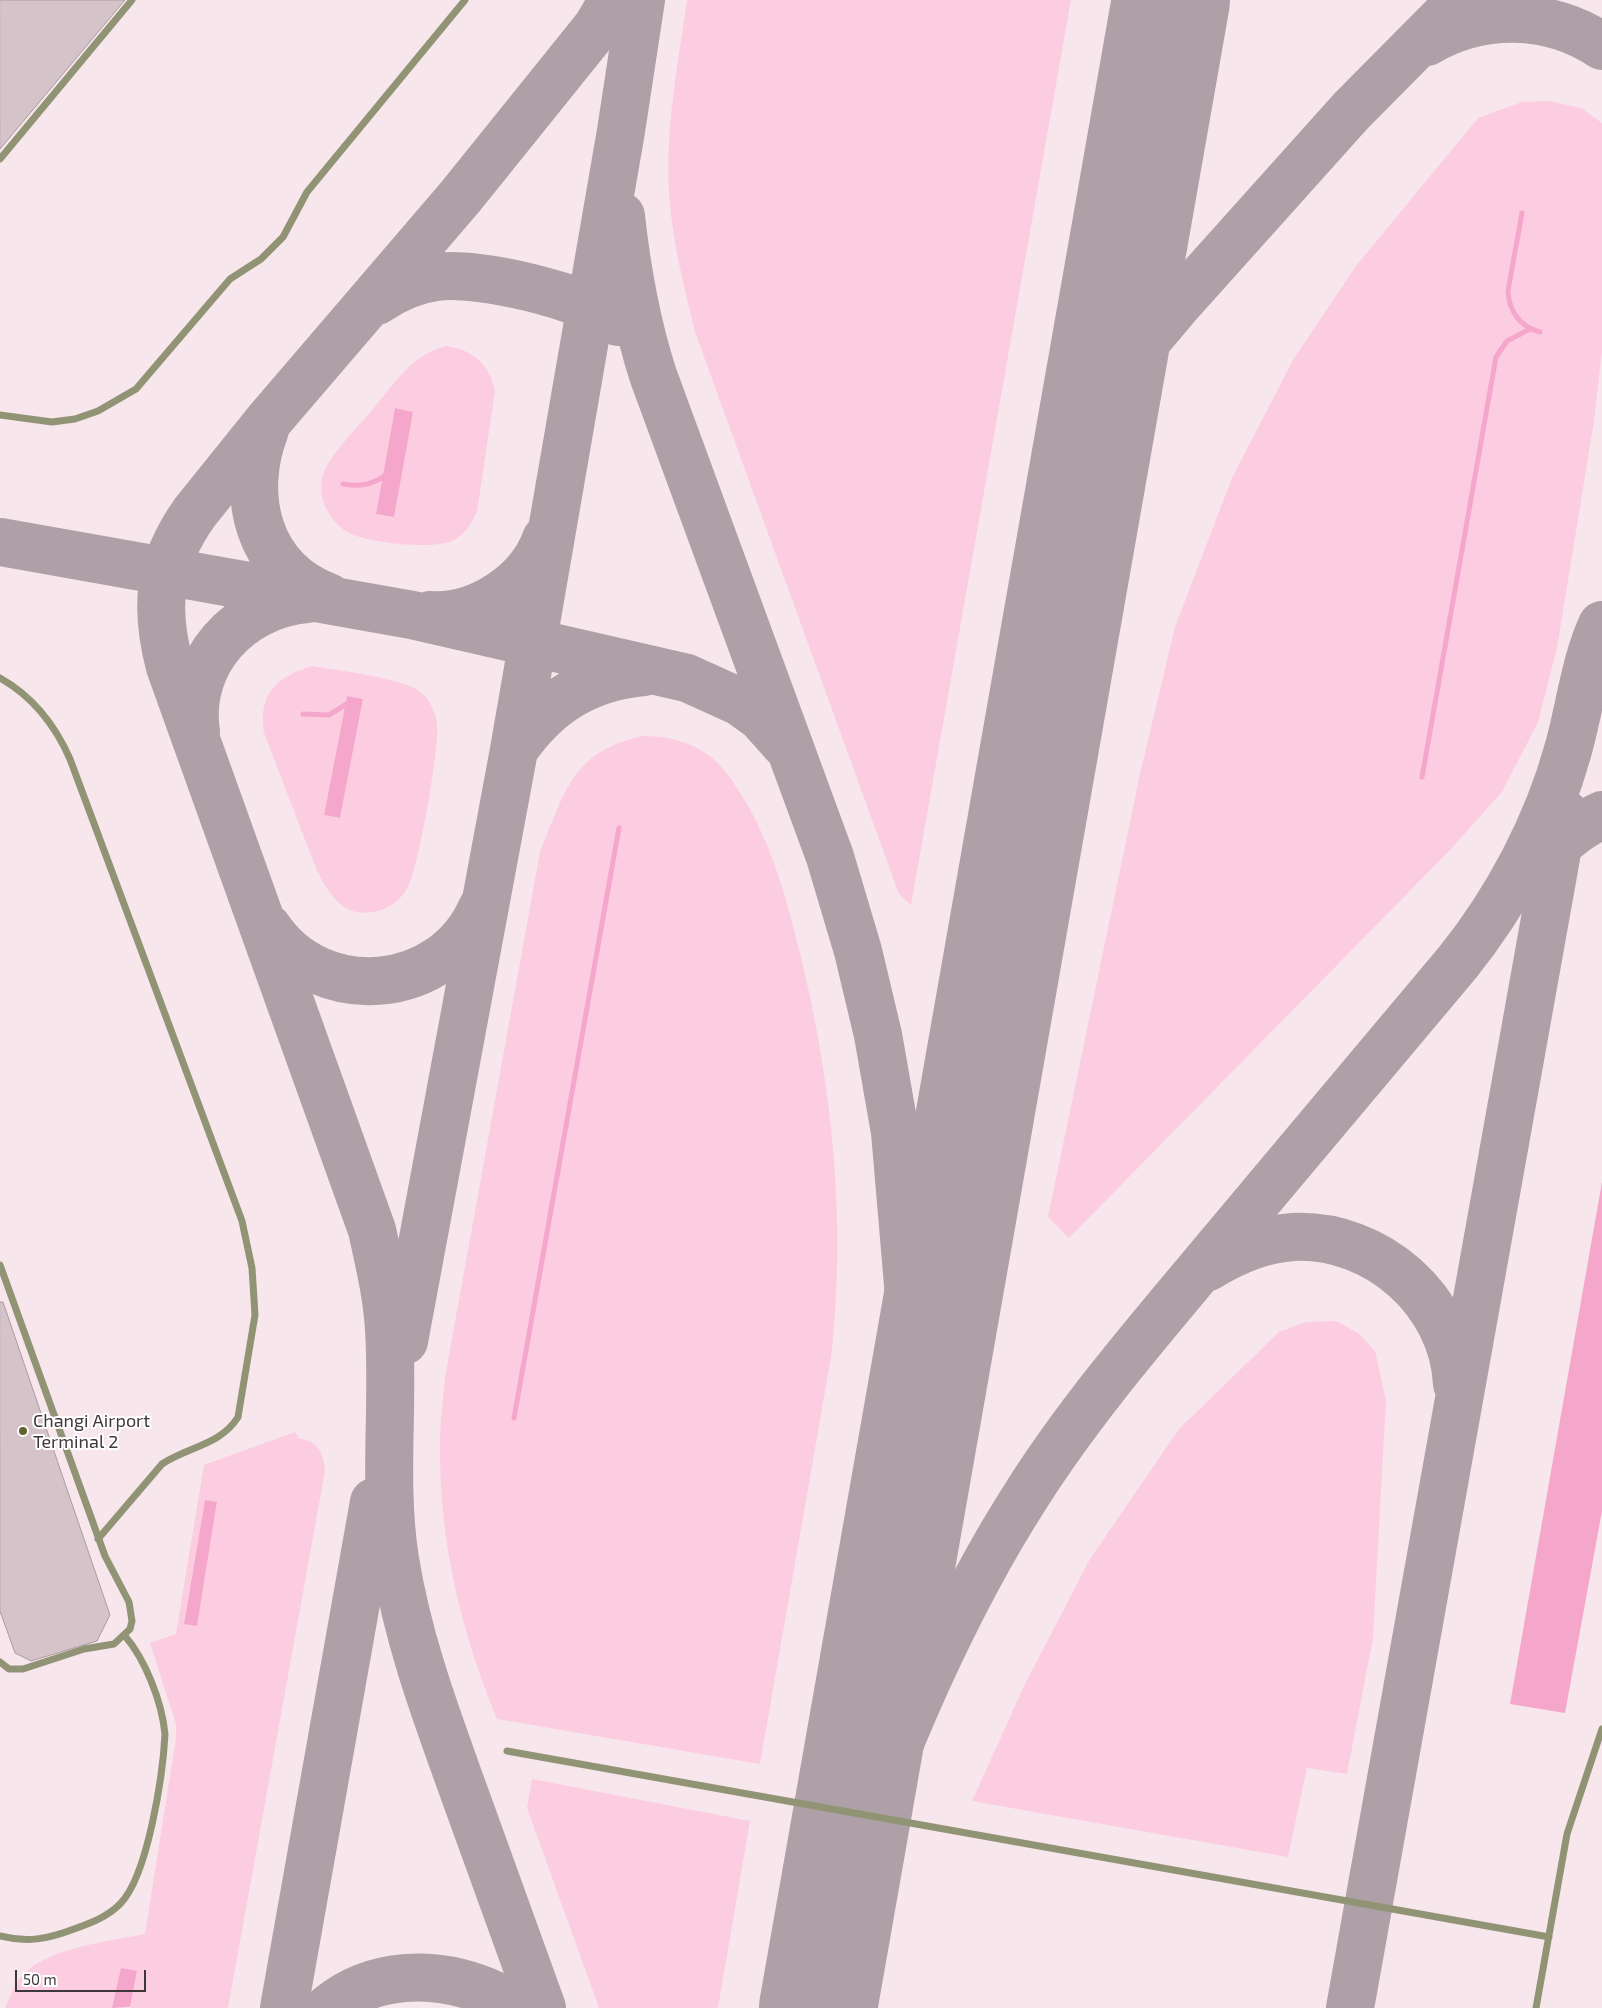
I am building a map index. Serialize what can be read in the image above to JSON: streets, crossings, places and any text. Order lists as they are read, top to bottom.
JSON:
{
  "places": ["Changi Airport Terminal 2"],
  "scale_bar": "50 m"
}
